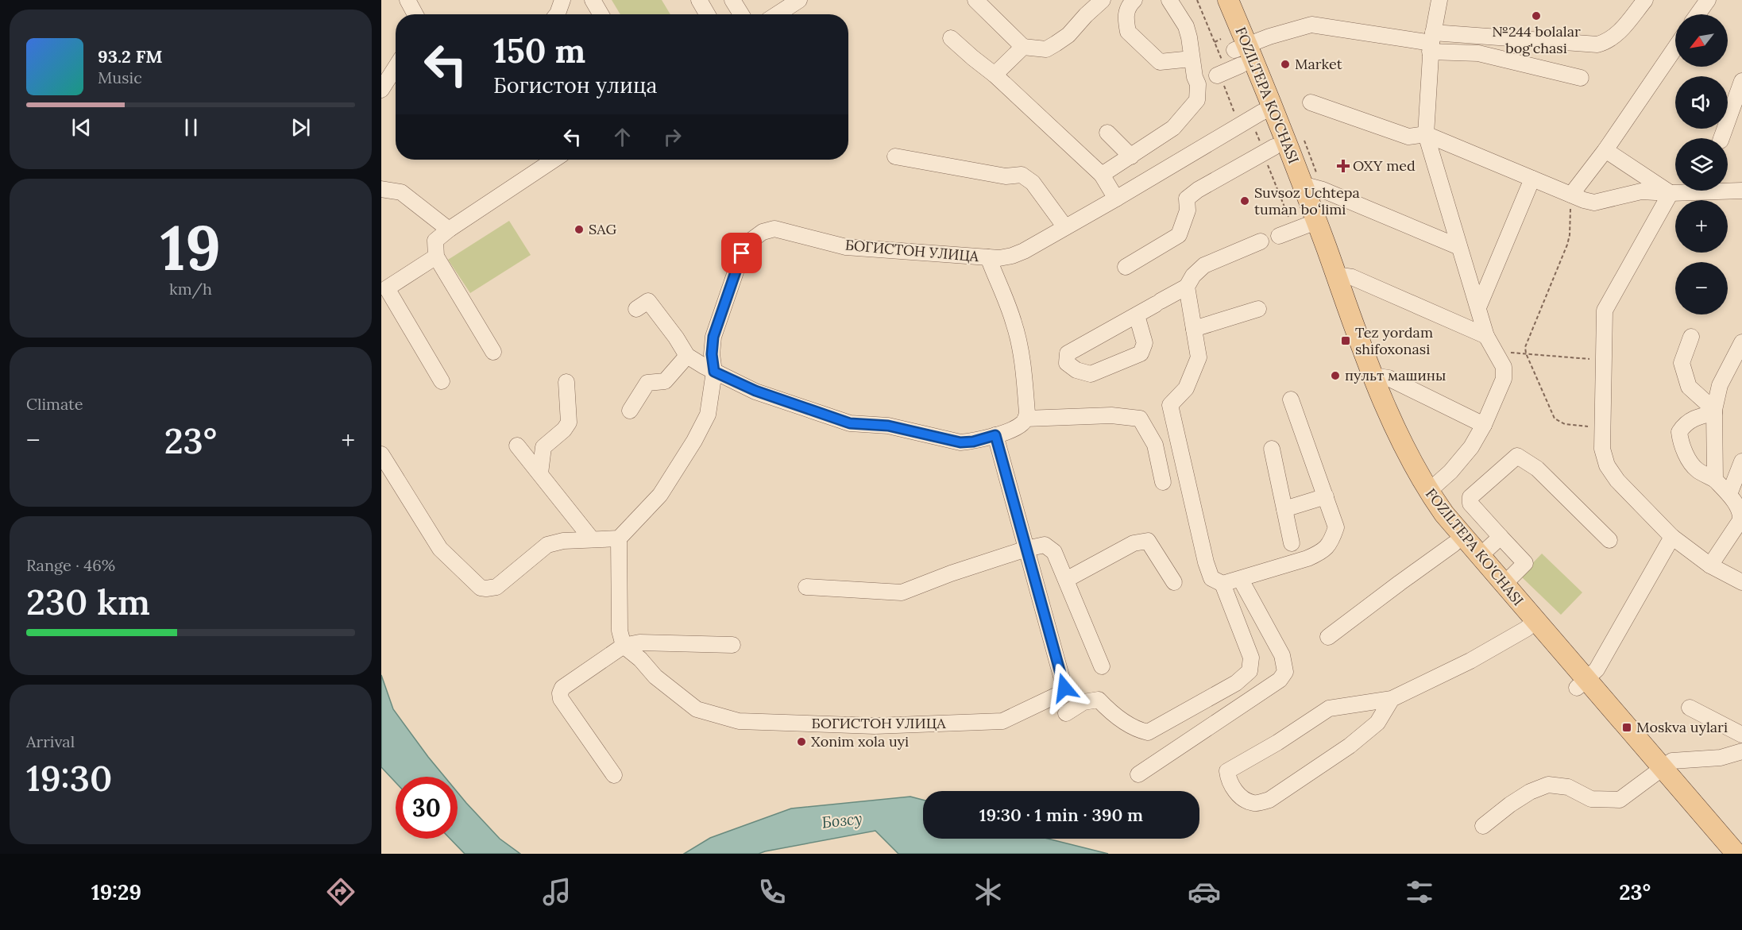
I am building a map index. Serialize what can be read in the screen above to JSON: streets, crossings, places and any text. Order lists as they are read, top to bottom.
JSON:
{
  "streets": {
    "main road": ["FOZILTEPA KO'CHASI"],
    "street": ["БОГИСТОН УЛИЦА"]
  },
  "crossings": [
    ["FOZILTEPA KO'CHASI", "БОГИСТОН УЛИЦА"]
  ],
  "water": ["Бозсу"],
  "places": {
    "other": [
      "№244 bolalar bog'chasi",
      "Market",
      "Suvsoz Uchtepa tuman boʻlimi",
      "SAG",
      "пульт машины",
      "Xonim xola uyi"
    ],
    "health": ["OXY med"],
    "transit": ["Tez yordam shifoxonasi", "Moskva uylari"]
  },
  "north": "bottom left",
  "page": {
    "map_buttons": ["+", "−"],
    "turn": ["150 m", "Богистон улица"],
    "song": ["93.2 FM", "Music"],
    "tile": [
      ["19", "km/h"],
      "Climate",
      ["Range · 46%", "230 km"],
      ["Arrival", "19:30"]
    ],
    "heat": ["−", "23°", "+"],
    "limit": "30",
    "trip": "19:30 · 1 min · 390 m",
    "tabs": ["19:29", "23°"]
  }
}
